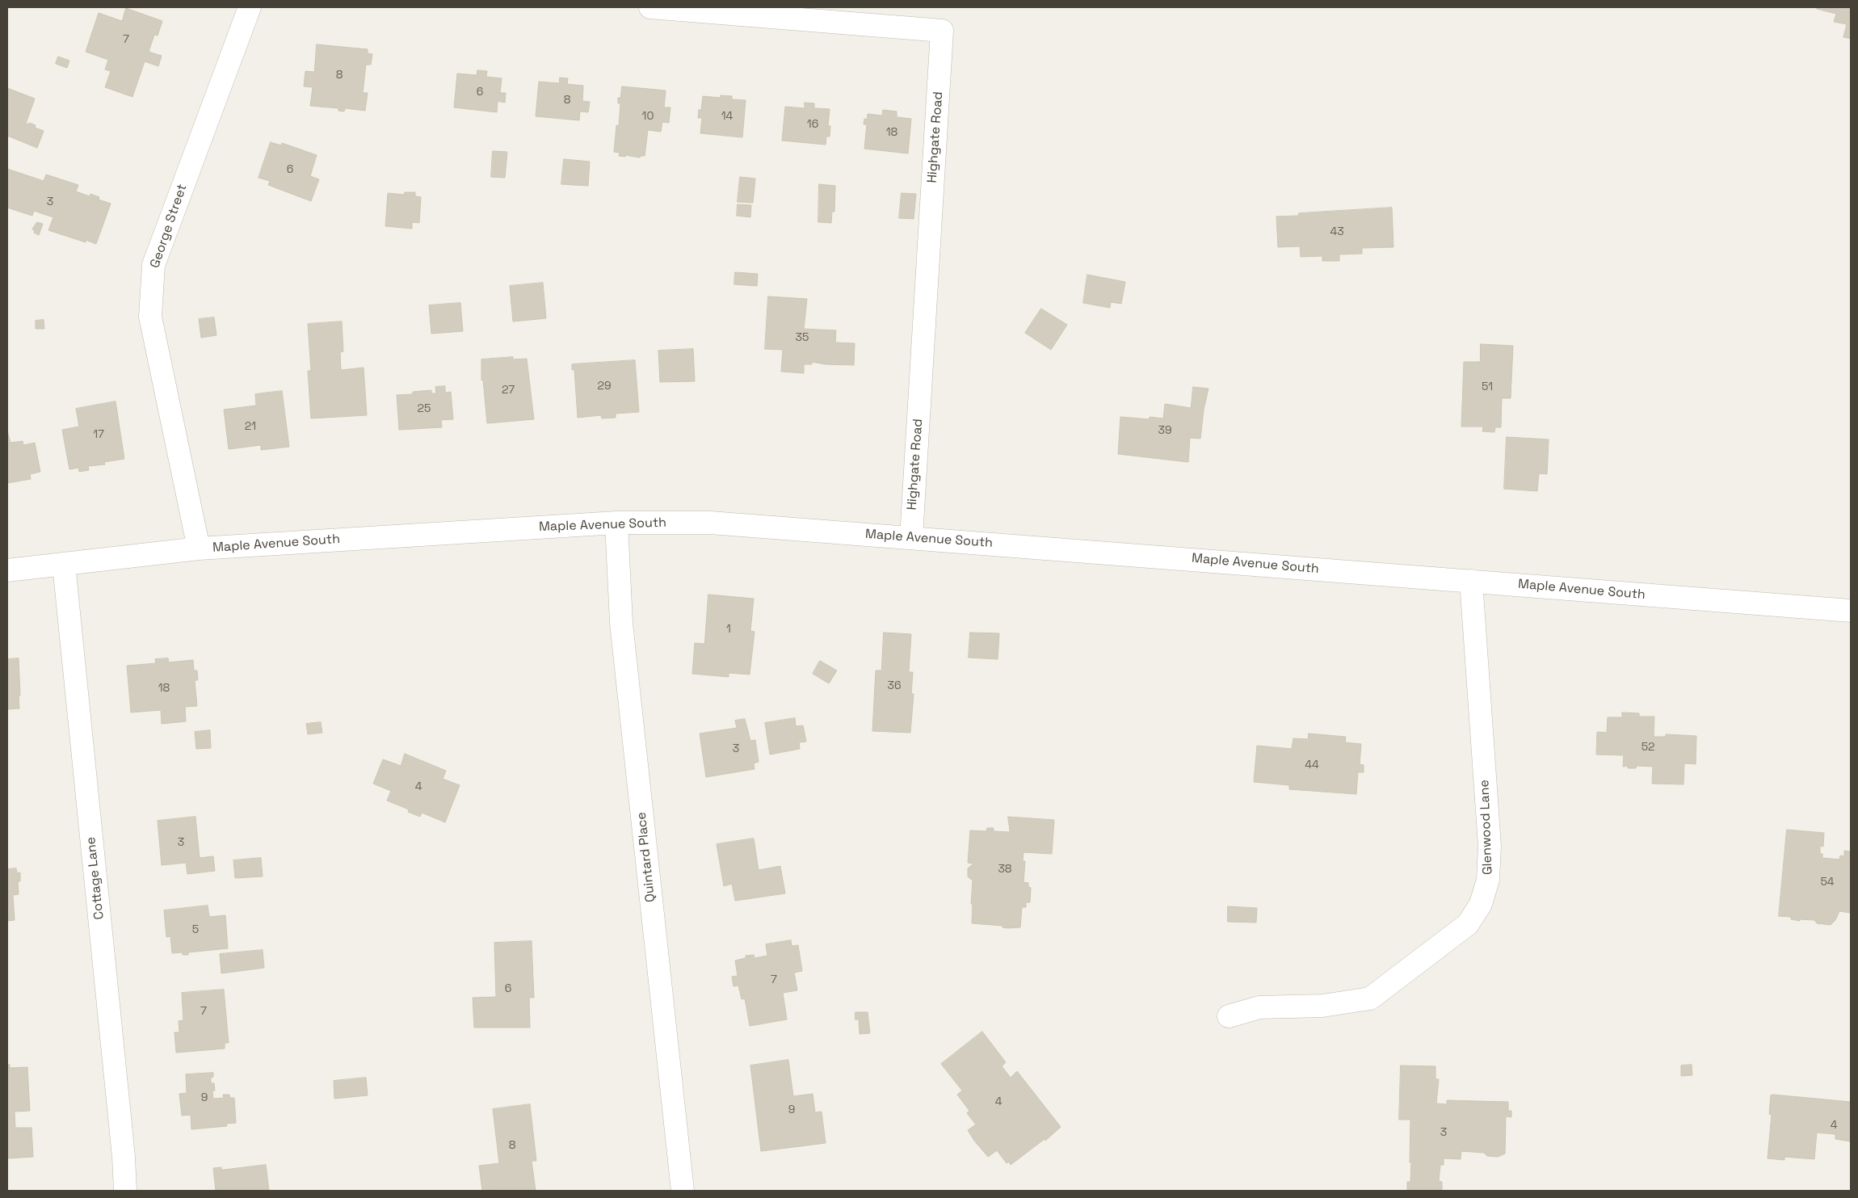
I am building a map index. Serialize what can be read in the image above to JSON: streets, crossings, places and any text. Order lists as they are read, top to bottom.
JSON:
{
  "streets": {
    "street": [
      "Highgate Road",
      "George Street",
      "Maple Avenue South",
      "Glenwood Lane",
      "Quintard Place",
      "Cottage Lane"
    ]
  },
  "crossings": [
    ["Highgate Road", "Maple Avenue South"],
    ["George Street", "Maple Avenue South"],
    ["Maple Avenue South", "Glenwood Lane"],
    ["Maple Avenue South", "Quintard Place"],
    ["Maple Avenue South", "Cottage Lane"]
  ],
  "house_numbers": [
    "7",
    "8",
    "6",
    "8",
    "10",
    "14",
    "16",
    "18",
    "6",
    "3",
    "43",
    "35",
    "29",
    "51",
    "27",
    "25",
    "21",
    "39",
    "17",
    "1",
    "36",
    "18",
    "52",
    "3",
    "44",
    "4",
    "3",
    "38",
    "54",
    "5",
    "7",
    "6",
    "7",
    "9",
    "4",
    "9",
    "4",
    "3",
    "8"
  ]
}
